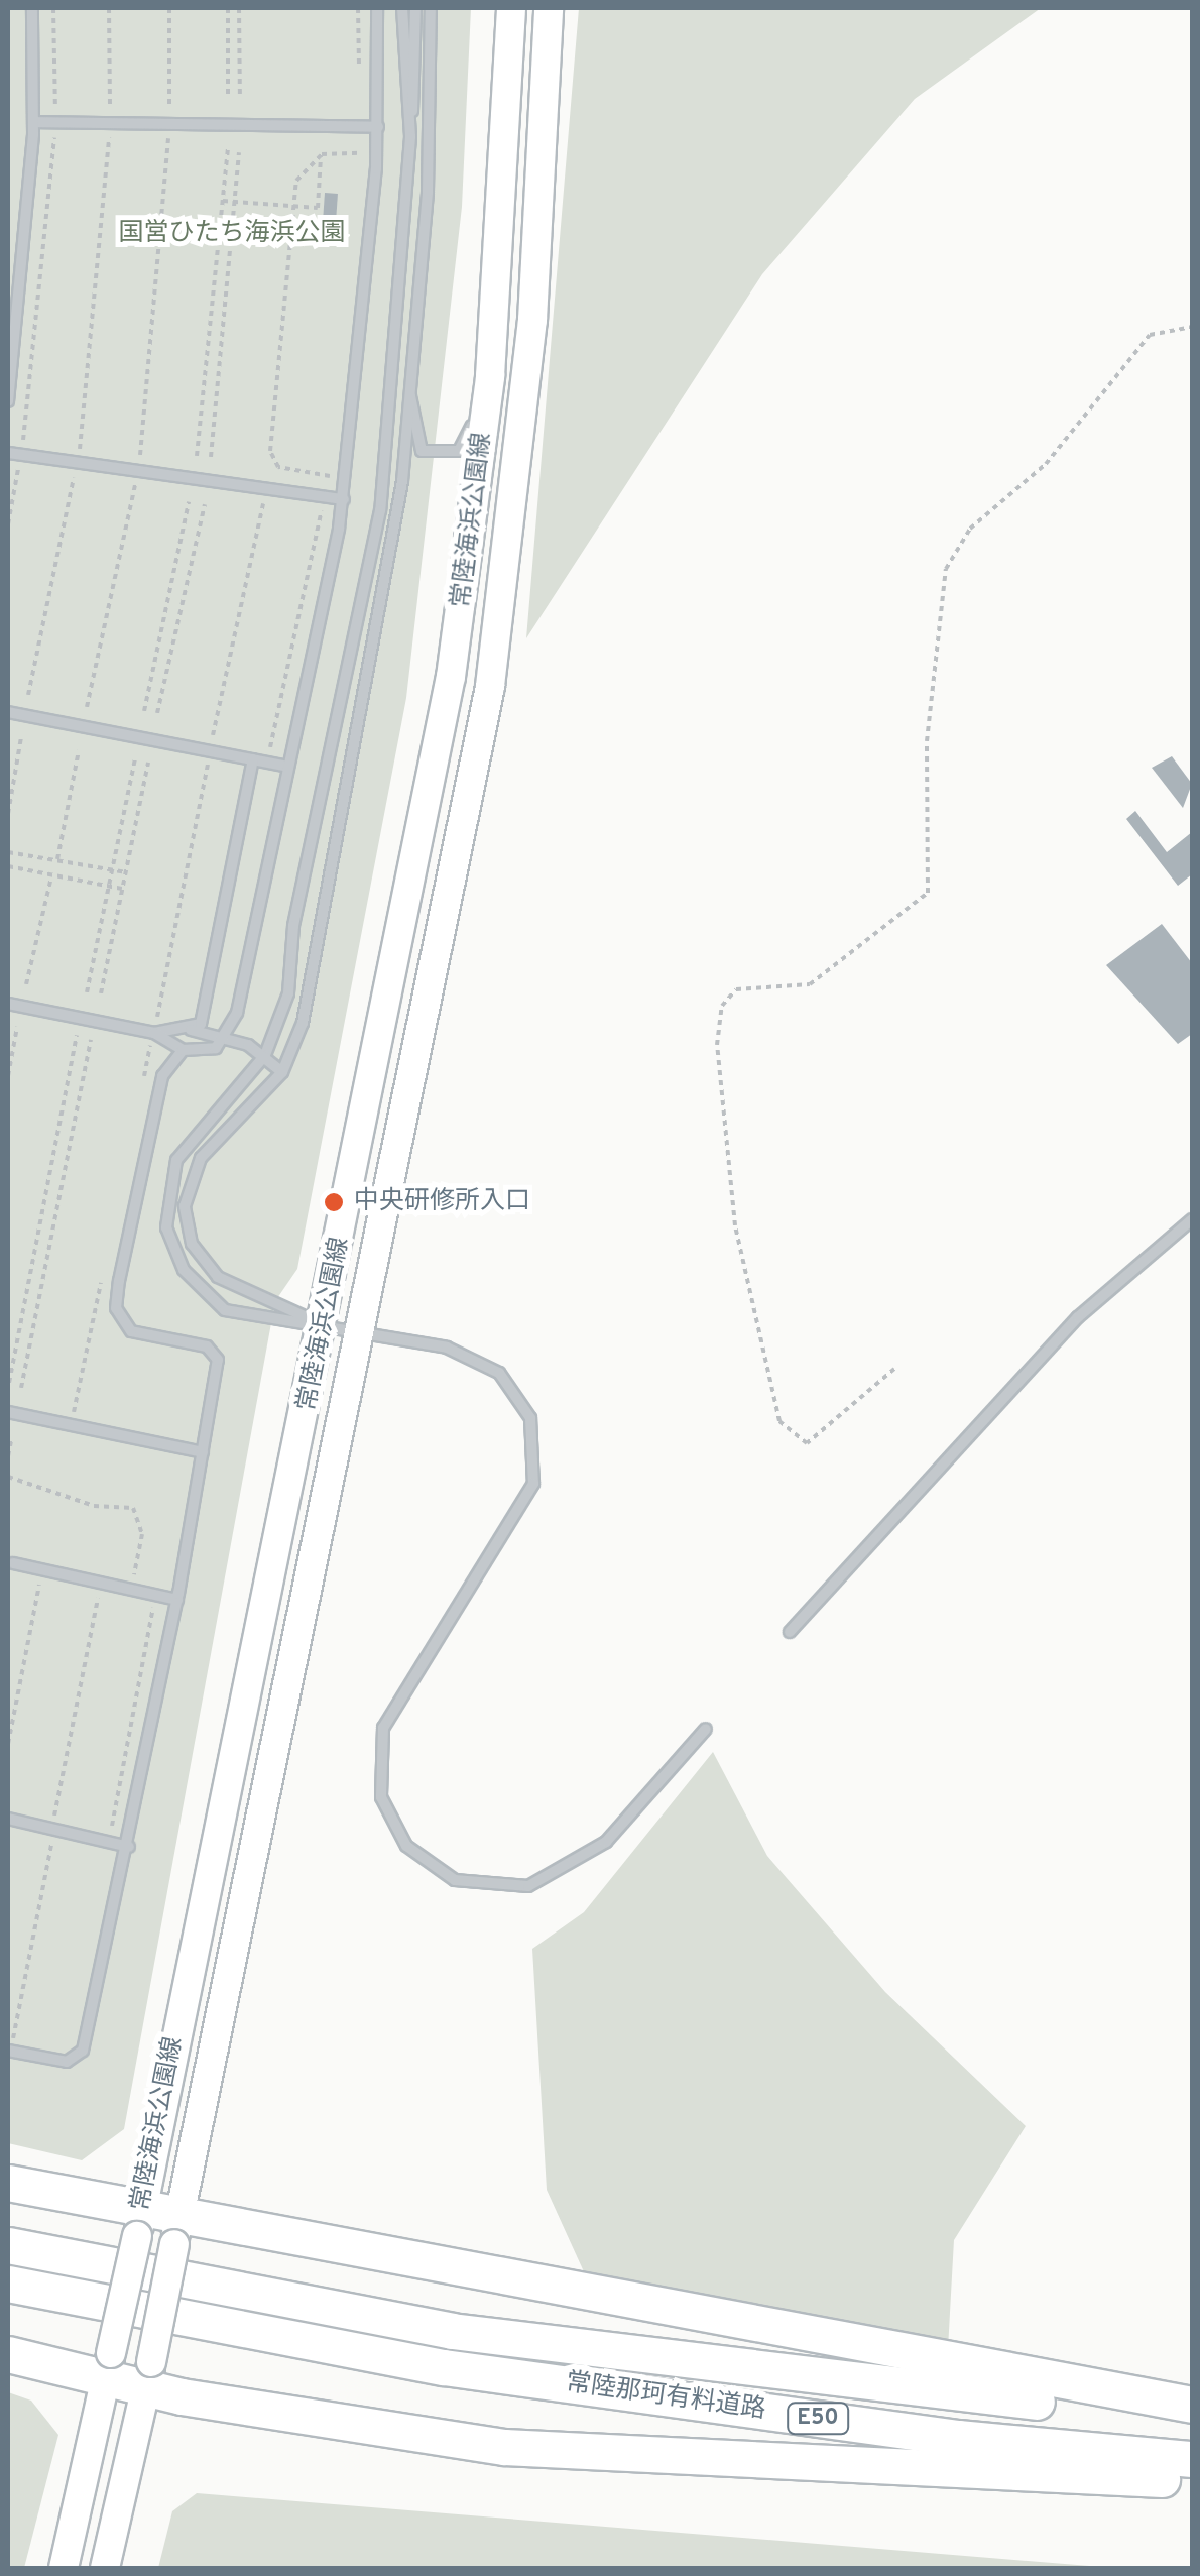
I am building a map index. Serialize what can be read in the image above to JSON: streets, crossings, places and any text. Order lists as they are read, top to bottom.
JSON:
{
  "streets": {
    "highway": ["常陸那珂有料道路", "E50"],
    "main road": ["常陸海浜公園線"]
  },
  "parks": ["国営ひたち海浜公園"],
  "places": ["中央研修所入口"]
}
